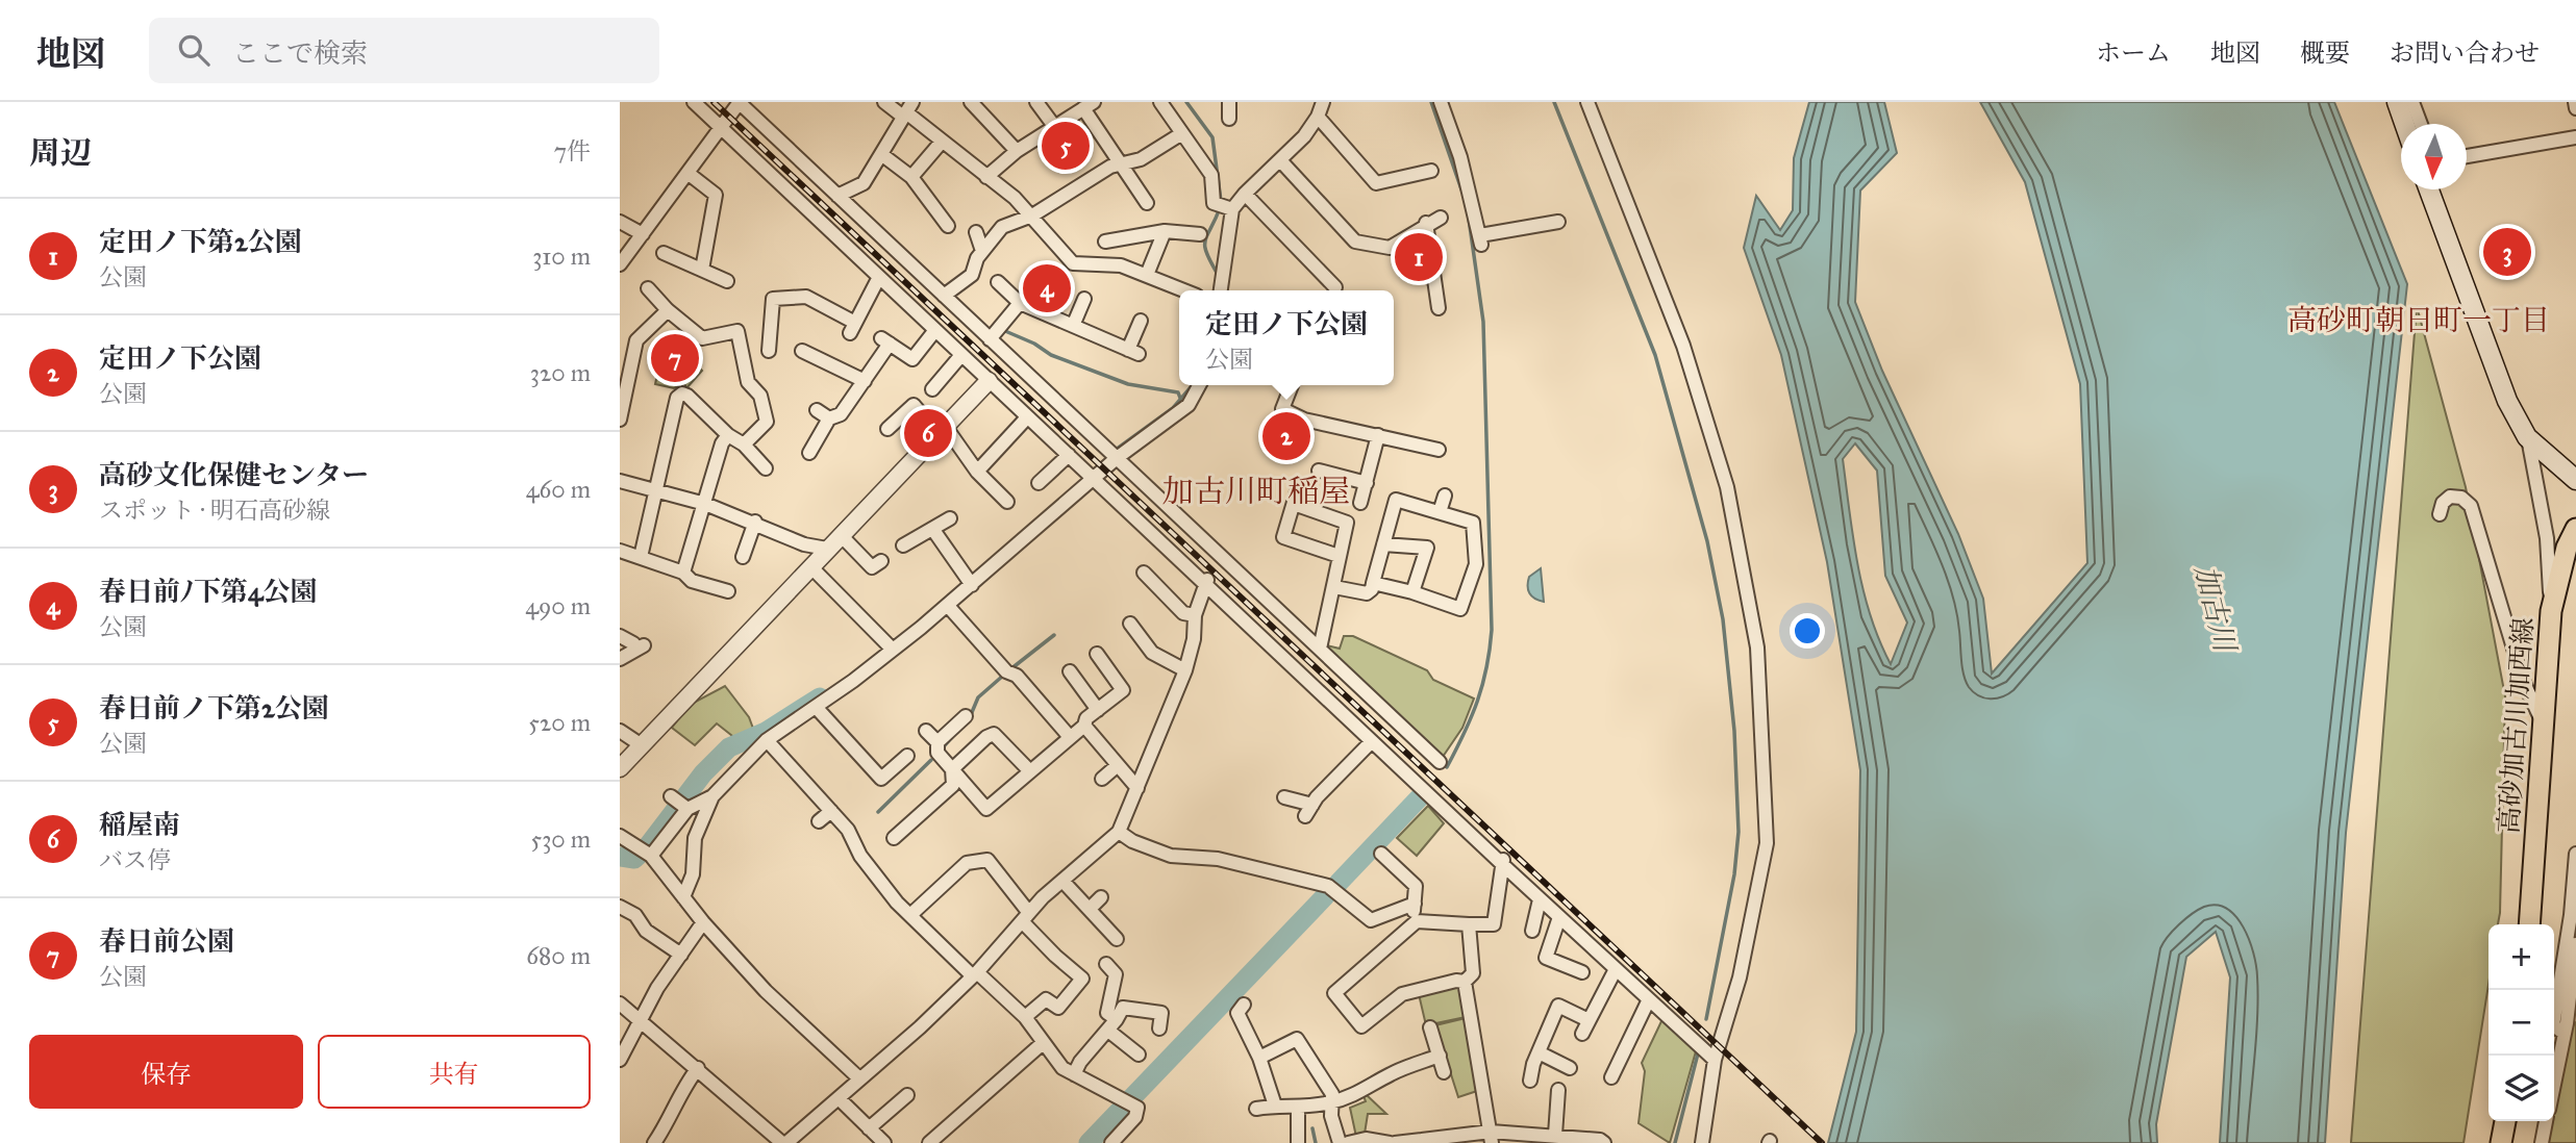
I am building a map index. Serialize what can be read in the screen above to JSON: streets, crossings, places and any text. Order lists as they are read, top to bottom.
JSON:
{
  "streets": {
    "main road": ["高砂加古川加西線"]
  },
  "districts": ["高砂町朝日町一丁目", "加古川町稲屋"],
  "water": ["加古川"],
  "north": "bottom",
  "page": {
    "header": "地図",
    "search": "ここで検索",
    "nav": [
      "ホーム",
      "地図",
      "概要",
      "お問い合わせ"
    ],
    "heading": ["周辺", "7件"],
    "pins": [
      "5",
      "3",
      "1",
      "4",
      "7",
      "6",
      "2"
    ],
    "list": [
      {
        "mark": "1",
        "name": "定田ノ下第2公園",
        "note": "公園",
        "value": "310 m"
      },
      {
        "mark": "2",
        "name": "定田ノ下公園",
        "note": "公園",
        "value": "320 m"
      },
      {
        "mark": "3",
        "name": "高砂文化保健センター",
        "note": "スポット · 明石高砂線",
        "value": "460 m"
      },
      {
        "mark": "4",
        "name": "春日前ﾉ下第4公園",
        "note": "公園",
        "value": "490 m"
      },
      {
        "mark": "5",
        "name": "春日前ノ下第2公園",
        "note": "公園",
        "value": "520 m"
      },
      {
        "mark": "6",
        "name": "稲屋南",
        "note": "バス停",
        "value": "530 m"
      },
      {
        "mark": "7",
        "name": "春日前公園",
        "note": "公園",
        "value": "680 m"
      }
    ],
    "popup": ["定田ノ下公園", "公園"],
    "map_buttons": ["+", "−"],
    "buttons": ["保存", "共有"]
  }
}
